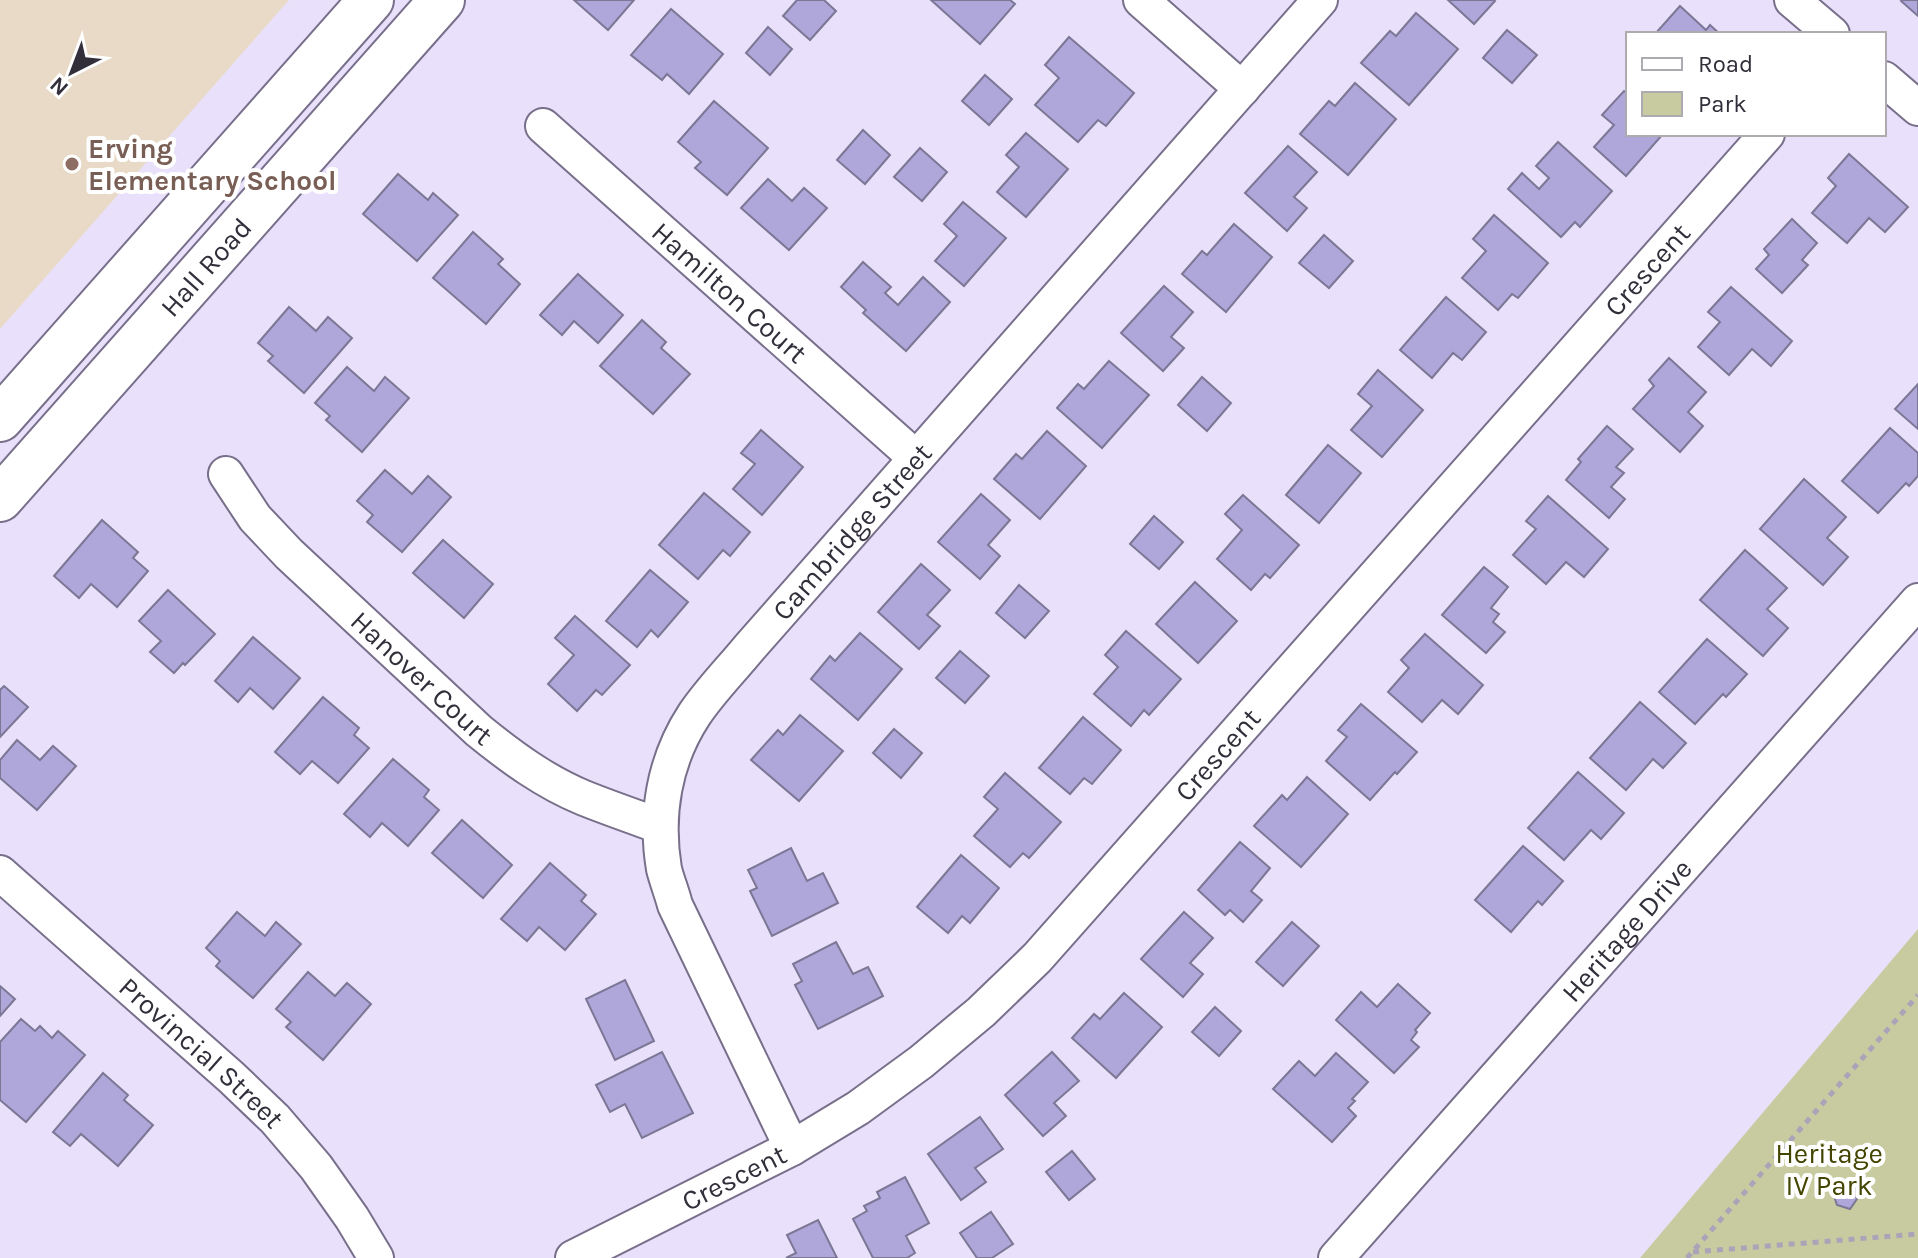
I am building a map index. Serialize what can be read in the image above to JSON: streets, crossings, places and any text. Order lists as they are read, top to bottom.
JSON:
{
  "streets": {
    "street": [
      "Hall Road",
      "Crescent",
      "Hamilton Court",
      "Cambridge Street",
      "Hanover Court",
      "Heritage Drive",
      "Provincial Street"
    ]
  },
  "crossings": [
    ["Crescent", "Cambridge Street"],
    ["Hamilton Court", "Cambridge Street"],
    ["Cambridge Street", "Hanover Court"]
  ],
  "parks": ["Heritage IV Park"],
  "places": ["Erving Elementary School"],
  "legend": ["Road", "Park"],
  "north": "bottom left"
}
